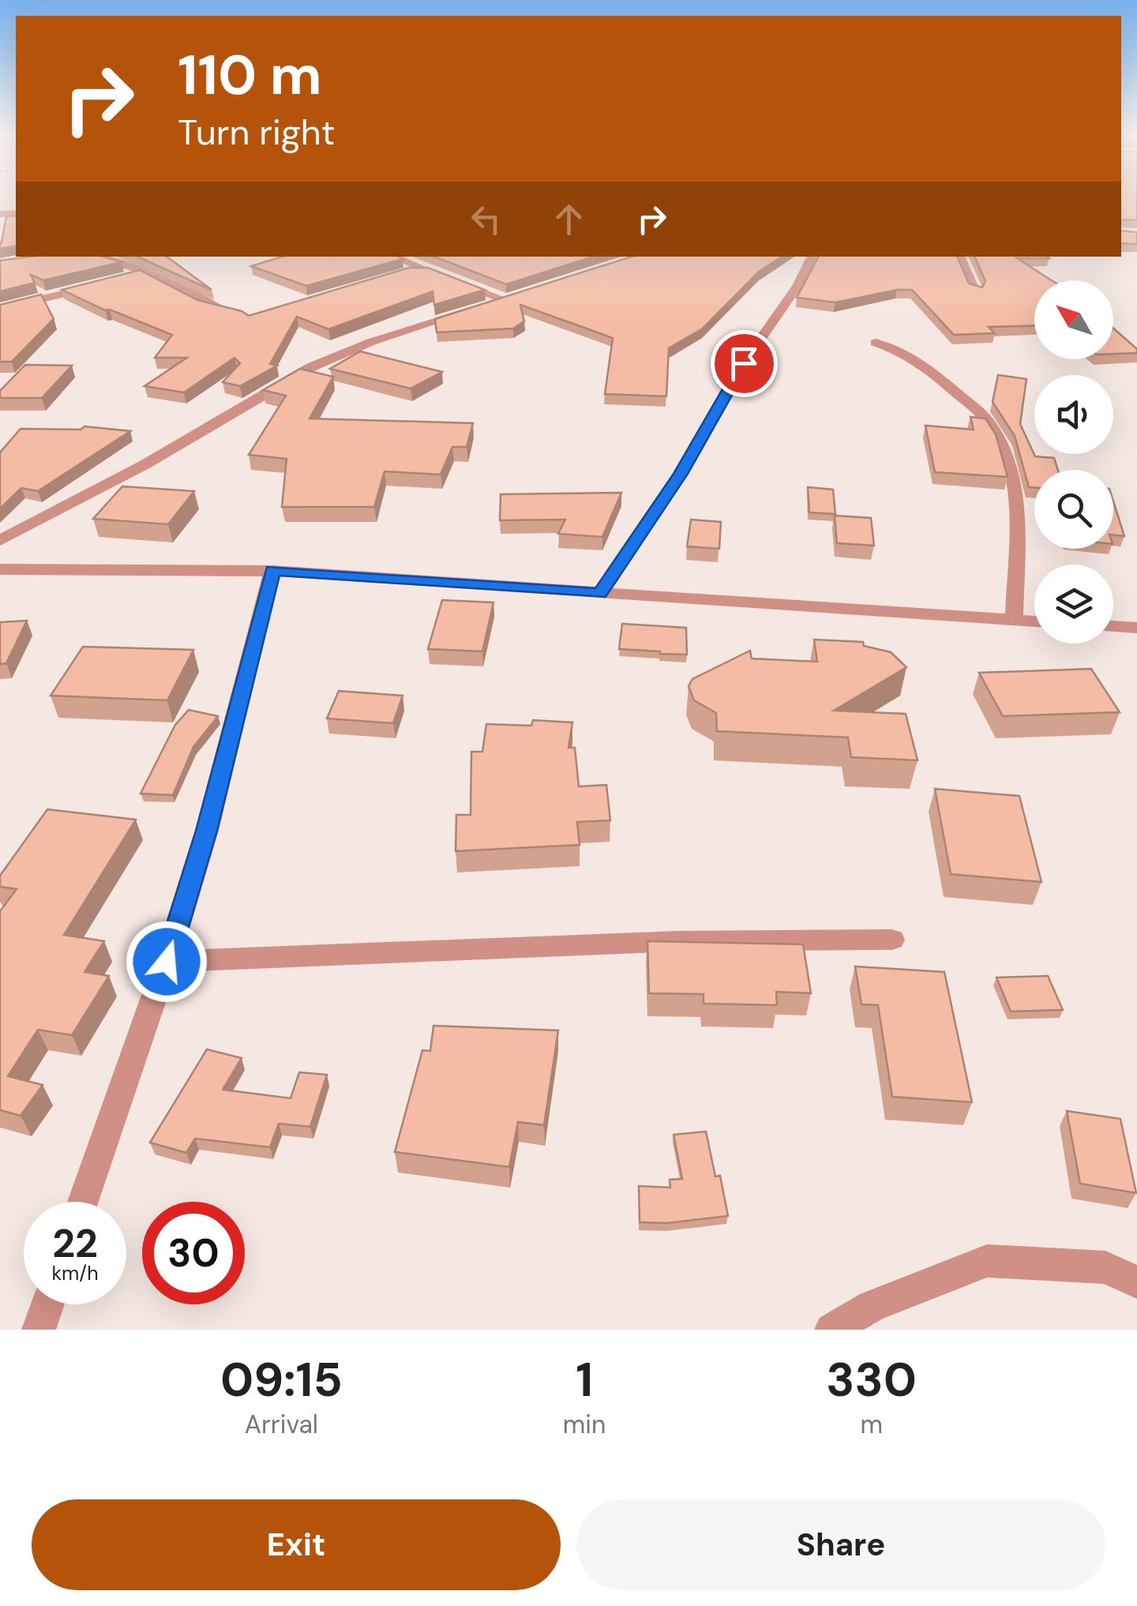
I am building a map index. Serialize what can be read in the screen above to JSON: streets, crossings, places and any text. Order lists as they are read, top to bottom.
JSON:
{
  "north": "top left",
  "page": {
    "turn": ["110 m", "Turn right"],
    "speed": "22 km/h",
    "limit": "30",
    "eta": [
      "09:15",
      "Arrival",
      "1",
      "min",
      "330",
      "m"
    ],
    "buttons": ["Exit", "Share"]
  }
}
